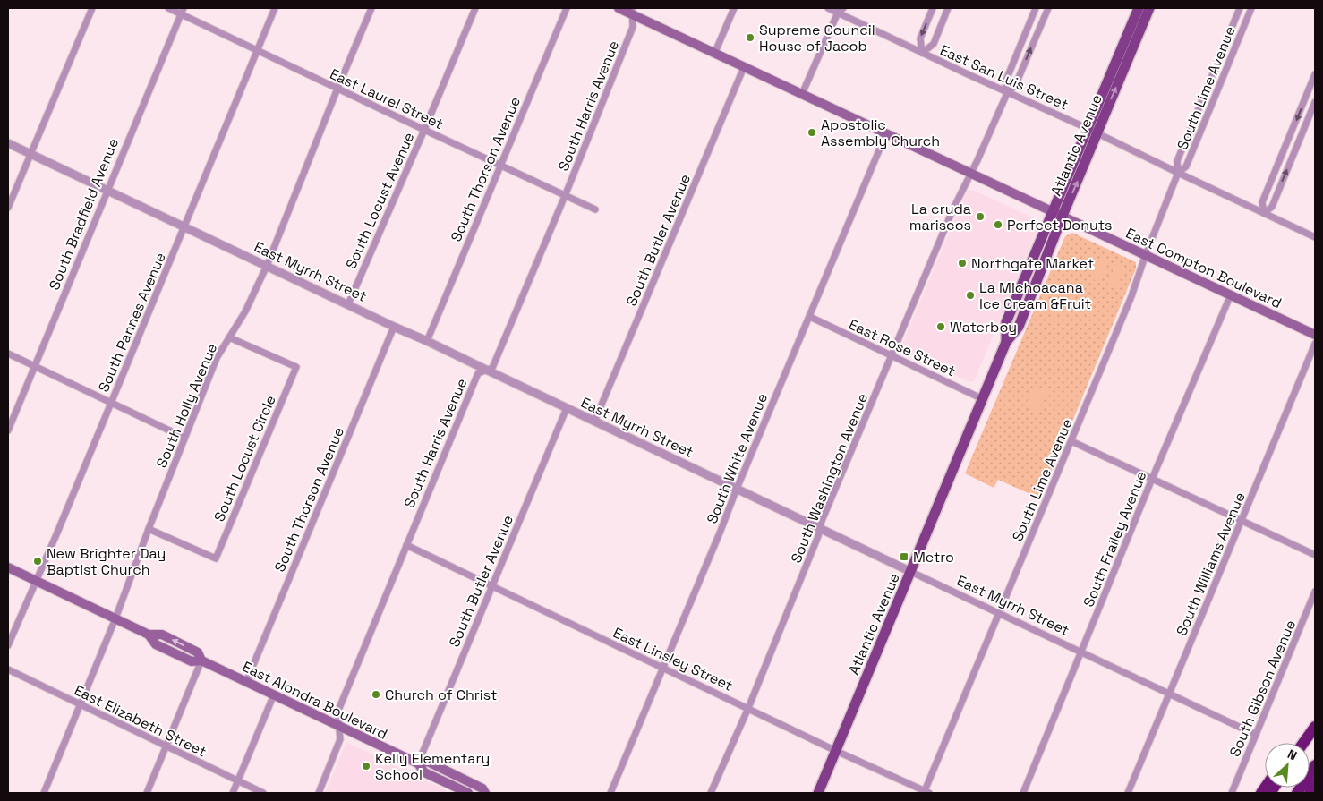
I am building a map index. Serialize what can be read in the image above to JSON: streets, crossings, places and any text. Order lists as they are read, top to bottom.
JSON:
{
  "streets": {
    "main road": ["Atlantic Avenue", "East Compton Boulevard", "East Alondra Boulevard"],
    "street": [
      "East San Luis Street",
      "South Lime Avenue",
      "East Laurel Street",
      "South Harris Avenue",
      "South Thorson Avenue",
      "South Locust Avenue",
      "South Bradfield Avenue",
      "South Butler Avenue",
      "East Myrrh Street",
      "South Pannes Avenue",
      "East Rose Street",
      "South Holly Avenue",
      "South Locust Circle",
      "South White Avenue",
      "South Washington Avenue",
      "South Frailey Avenue",
      "South Williams Avenue",
      "East Linsley Street",
      "South Gibson Avenue",
      "East Elizabeth Street"
    ]
  },
  "crossings": [
    ["East San Luis Street", "South Lime Avenue"],
    ["East San Luis Street", "Atlantic Avenue"],
    ["East San Luis Street", "South Washington Avenue"],
    ["South Lime Avenue", "East Compton Boulevard"],
    ["South Lime Avenue", "East Myrrh Street"],
    ["South Lime Avenue", "East Linsley Street"],
    ["East Laurel Street", "South Harris Avenue"],
    ["East Laurel Street", "South Thorson Avenue"],
    ["East Laurel Street", "South Locust Avenue"],
    ["East Laurel Street", "South Bradfield Avenue"],
    ["East Laurel Street", "South Pannes Avenue"],
    ["East Laurel Street", "South Holly Avenue"],
    ["South Harris Avenue", "East Compton Boulevard"],
    ["South Harris Avenue", "East Myrrh Street"],
    ["South Harris Avenue", "East Linsley Street"],
    ["South Harris Avenue", "East Alondra Boulevard"],
    ["Atlantic Avenue", "East Compton Boulevard"],
    ["Atlantic Avenue", "East Myrrh Street"],
    ["Atlantic Avenue", "East Rose Street"],
    ["Atlantic Avenue", "East Linsley Street"],
    ["South Thorson Avenue", "East Myrrh Street"],
    ["South Thorson Avenue", "East Alondra Boulevard"],
    ["South Locust Avenue", "East Myrrh Street"],
    ["South Bradfield Avenue", "East Myrrh Street"],
    ["South Butler Avenue", "East Compton Boulevard"],
    ["South Butler Avenue", "East Myrrh Street"],
    ["South Butler Avenue", "East Linsley Street"],
    ["South Butler Avenue", "East Alondra Boulevard"],
    ["East Compton Boulevard", "South White Avenue"],
    ["East Compton Boulevard", "South Washington Avenue"],
    ["East Compton Boulevard", "South Frailey Avenue"],
    ["East Myrrh Street", "South Pannes Avenue"],
    ["East Myrrh Street", "South Holly Avenue"],
    ["East Myrrh Street", "South White Avenue"],
    ["East Myrrh Street", "South Washington Avenue"],
    ["East Myrrh Street", "South Frailey Avenue"],
    ["East Myrrh Street", "South Williams Avenue"],
    ["East Myrrh Street", "South Gibson Avenue"],
    ["South Pannes Avenue", "East Alondra Boulevard"],
    ["East Rose Street", "South White Avenue"],
    ["East Rose Street", "South Washington Avenue"],
    ["South Holly Avenue", "South Locust Circle"],
    ["South Holly Avenue", "East Alondra Boulevard"],
    ["South Holly Avenue", "East Elizabeth Street"],
    ["South White Avenue", "East Linsley Street"],
    ["South Washington Avenue", "East Linsley Street"]
  ],
  "places": {
    "other": [
      "Supreme Council House of Jacob",
      "Apostolic Assembly Church",
      "La cruda mariscos",
      "Perfect Donuts",
      "Northgate Market",
      "La Michoacana Ice Cream &Fruit",
      "Waterboy",
      "New Brighter Day Baptist Church",
      "Church of Christ",
      "Kelly Elementary School"
    ],
    "transit": ["Metro"]
  },
  "north": "top right"
}
